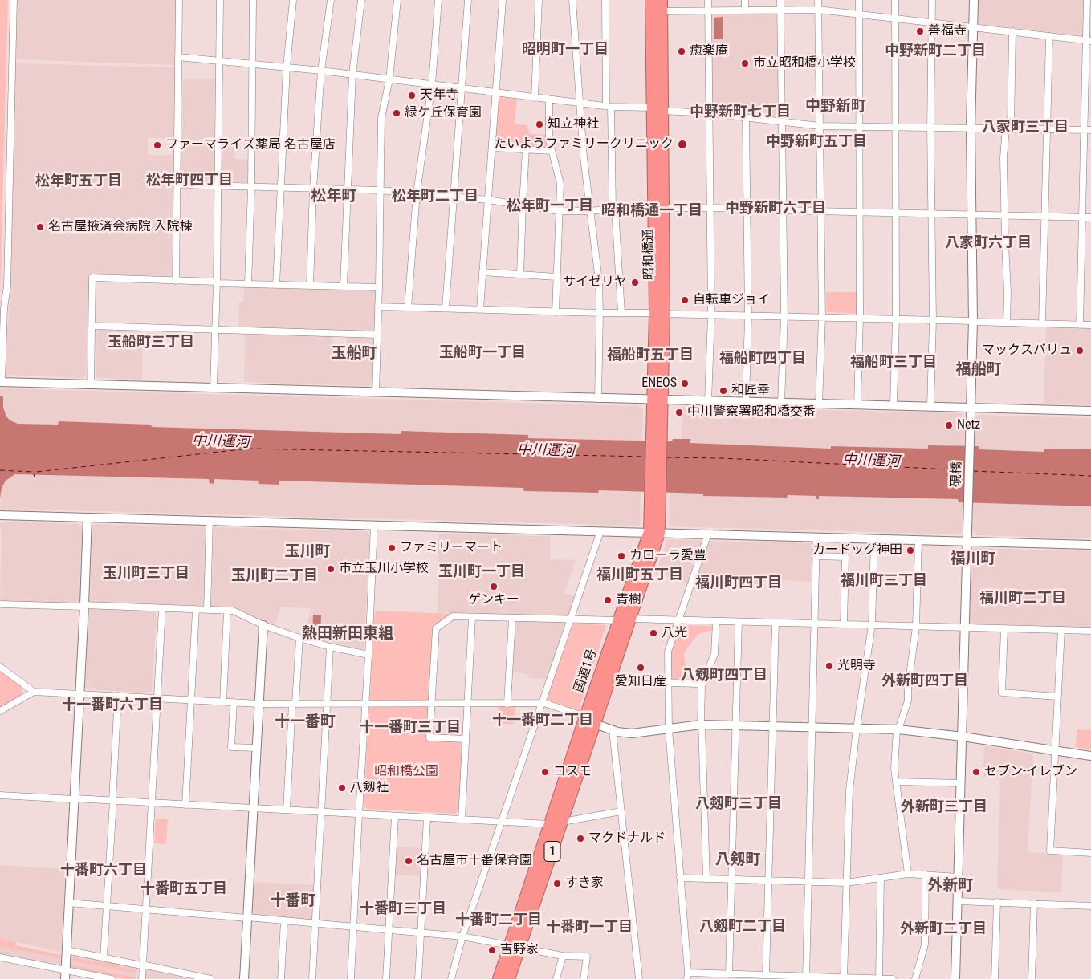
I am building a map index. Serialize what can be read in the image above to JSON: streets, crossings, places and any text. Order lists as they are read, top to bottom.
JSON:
{
  "streets": {
    "highway": ["昭和橋通", "国道1号", "1"],
    "street": ["硯橋"]
  },
  "crossings": [
    ["昭和橋通", "国道1号"]
  ],
  "districts": [
    "昭明町一丁目",
    "中野新町二丁目",
    "中野新町",
    "中野新町七丁目",
    "八家町三丁目",
    "中野新町五丁目",
    "松年町四丁目",
    "松年町五丁目",
    "松年町",
    "松年町二丁目",
    "松年町一丁目",
    "中野新町六丁目",
    "昭和橋通一丁目",
    "八家町六丁目",
    "玉船町三丁目",
    "玉船町一丁目",
    "玉船町",
    "福船町五丁目",
    "福船町四丁目",
    "福船町三丁目",
    "福船町",
    "玉川町",
    "福川町",
    "玉川町一丁目",
    "玉川町三丁目",
    "福川町五丁目",
    "玉川町二丁目",
    "福川町三丁目",
    "福川町四丁目",
    "福川町二丁目",
    "熱田新田東組",
    "八剱町四丁目",
    "外新町四丁目",
    "十一番町六丁目",
    "十一番町二丁目",
    "十一番町",
    "十一番町三丁目",
    "八剱町三丁目",
    "外新町三丁目",
    "八剱町",
    "十番町六丁目",
    "外新町",
    "十番町五丁目",
    "十番町",
    "十番町三丁目",
    "十番町二丁目",
    "八剱町二丁目",
    "十番町一丁目",
    "外新町二丁目"
  ],
  "water": ["中川運河"],
  "parks": ["昭和橋公園"],
  "places": [
    "善福寺",
    "癒楽庵",
    "市立昭和橋小学校",
    "天年寺",
    "緑ケ丘保育園",
    "知立神社",
    "たいようファミリークリニック",
    "ファーマライズ薬局 名古屋店",
    "名古屋掖済会病院 入院棟",
    "サイゼリヤ",
    "自転車ジョイ",
    "マックスバリュ",
    "ENEOS",
    "和匠幸",
    "中川警察署昭和橋交番",
    "Netz",
    "ファミリーマート",
    "カードッグ神田",
    "カローラ愛豊",
    "市立玉川小学校",
    "ゲンキー",
    "青樹",
    "八光",
    "光明寺",
    "愛知日産",
    "コスモ",
    "セブン-イレブン",
    "八剱社",
    "マクドナルド",
    "名古屋市十番保育園",
    "すき家",
    "吉野家"
  ]
}
